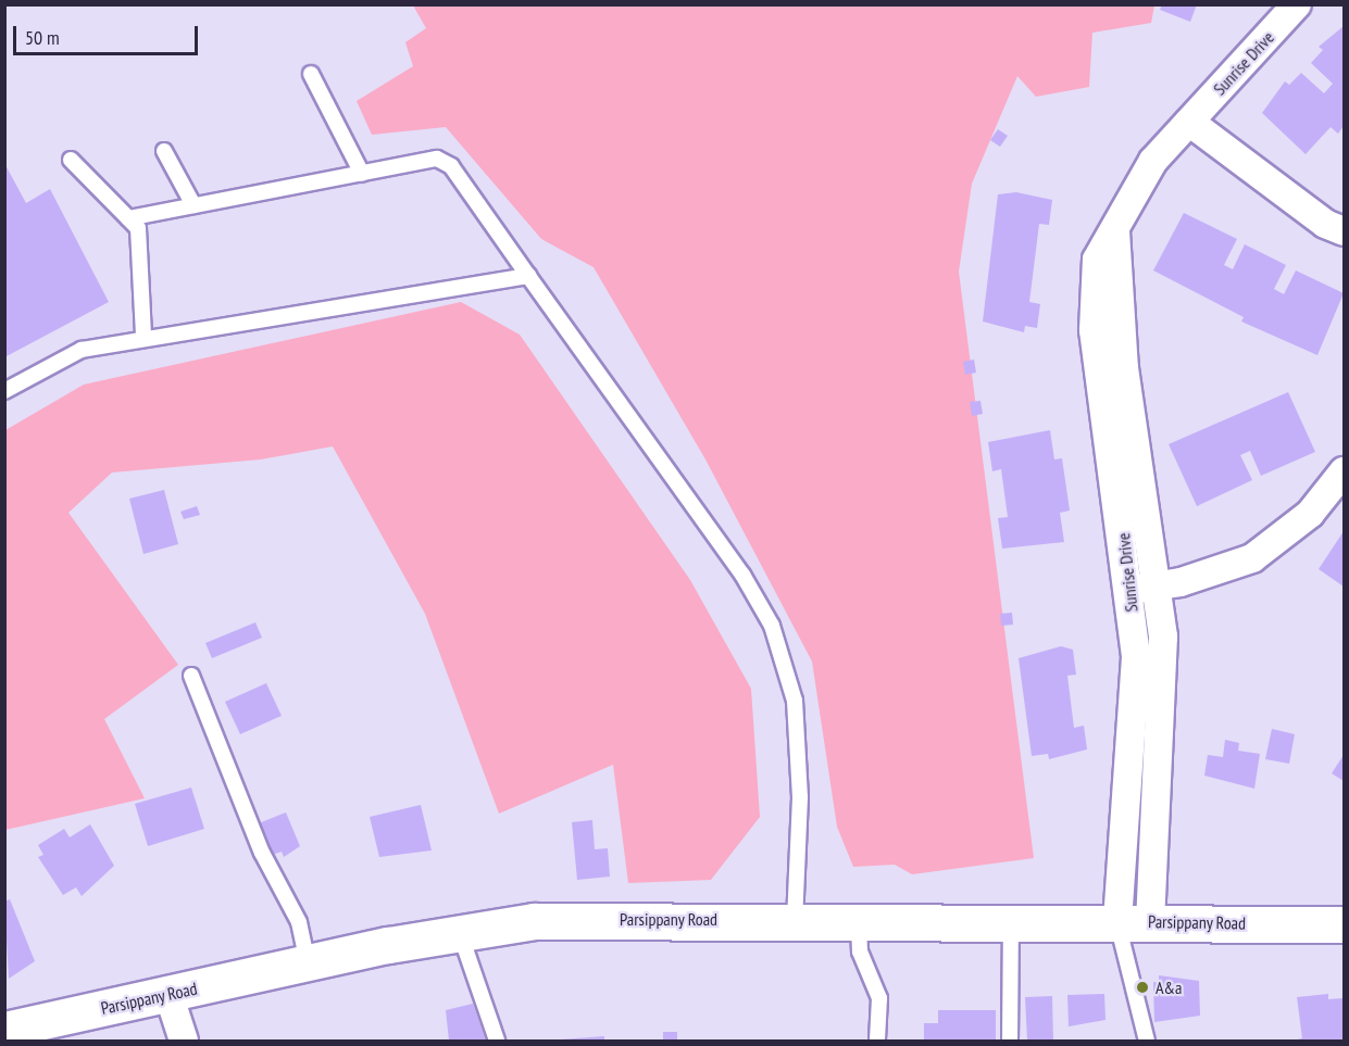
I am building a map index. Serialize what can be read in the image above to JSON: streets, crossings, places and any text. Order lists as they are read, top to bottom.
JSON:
{
  "streets": {
    "main road": ["Parsippany Road"],
    "street": ["Sunrise Drive"]
  },
  "crossings": [
    ["Sunrise Drive", "Parsippany Road"]
  ],
  "places": ["A&a"],
  "scale_bar": "50 m"
}
